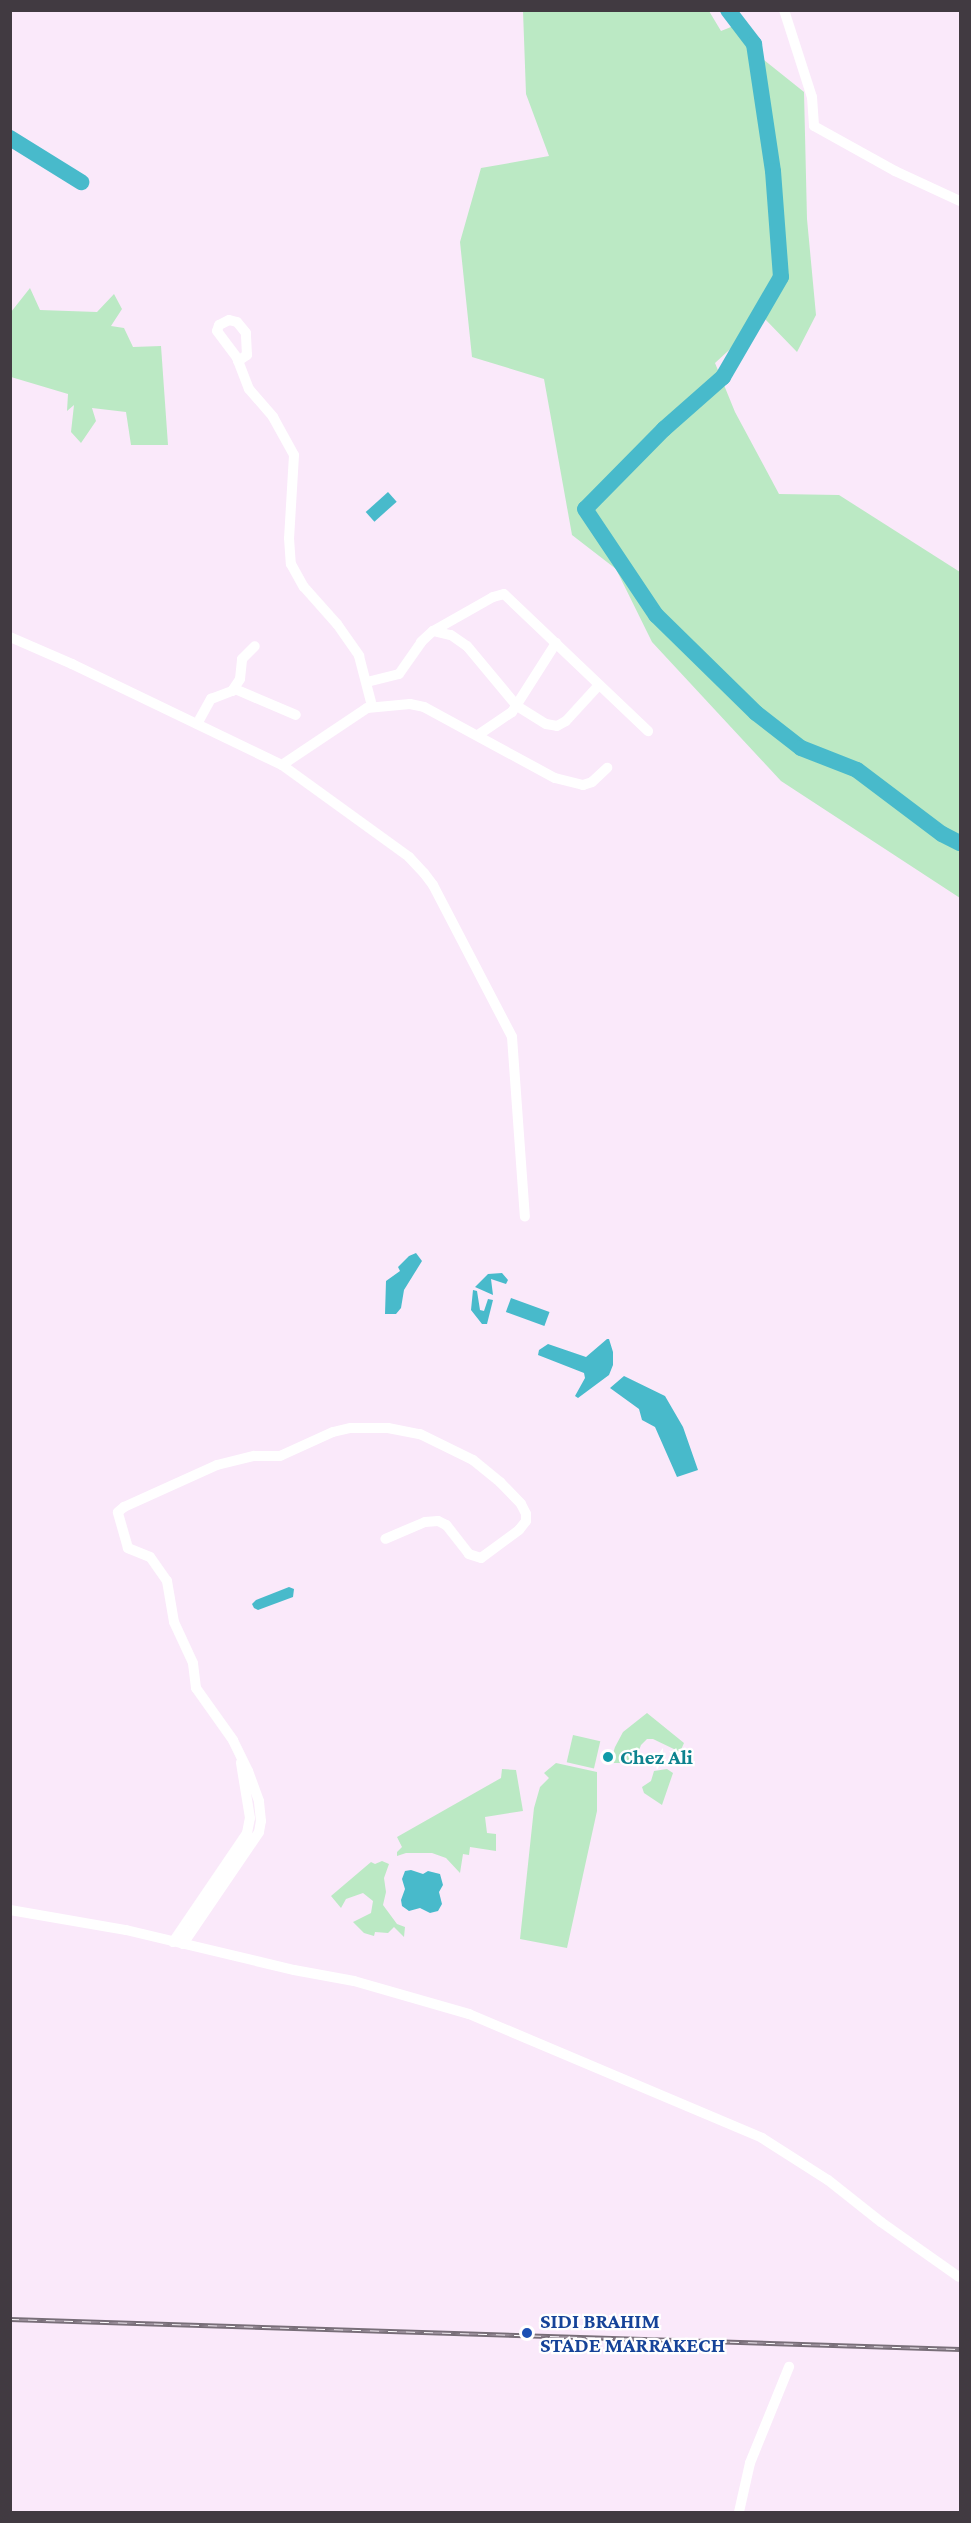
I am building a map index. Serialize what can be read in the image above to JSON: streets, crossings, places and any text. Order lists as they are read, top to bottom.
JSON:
{
  "places": ["Chez Ali", "SIDI BRAHIM STADE MARRAKECH"]
}
